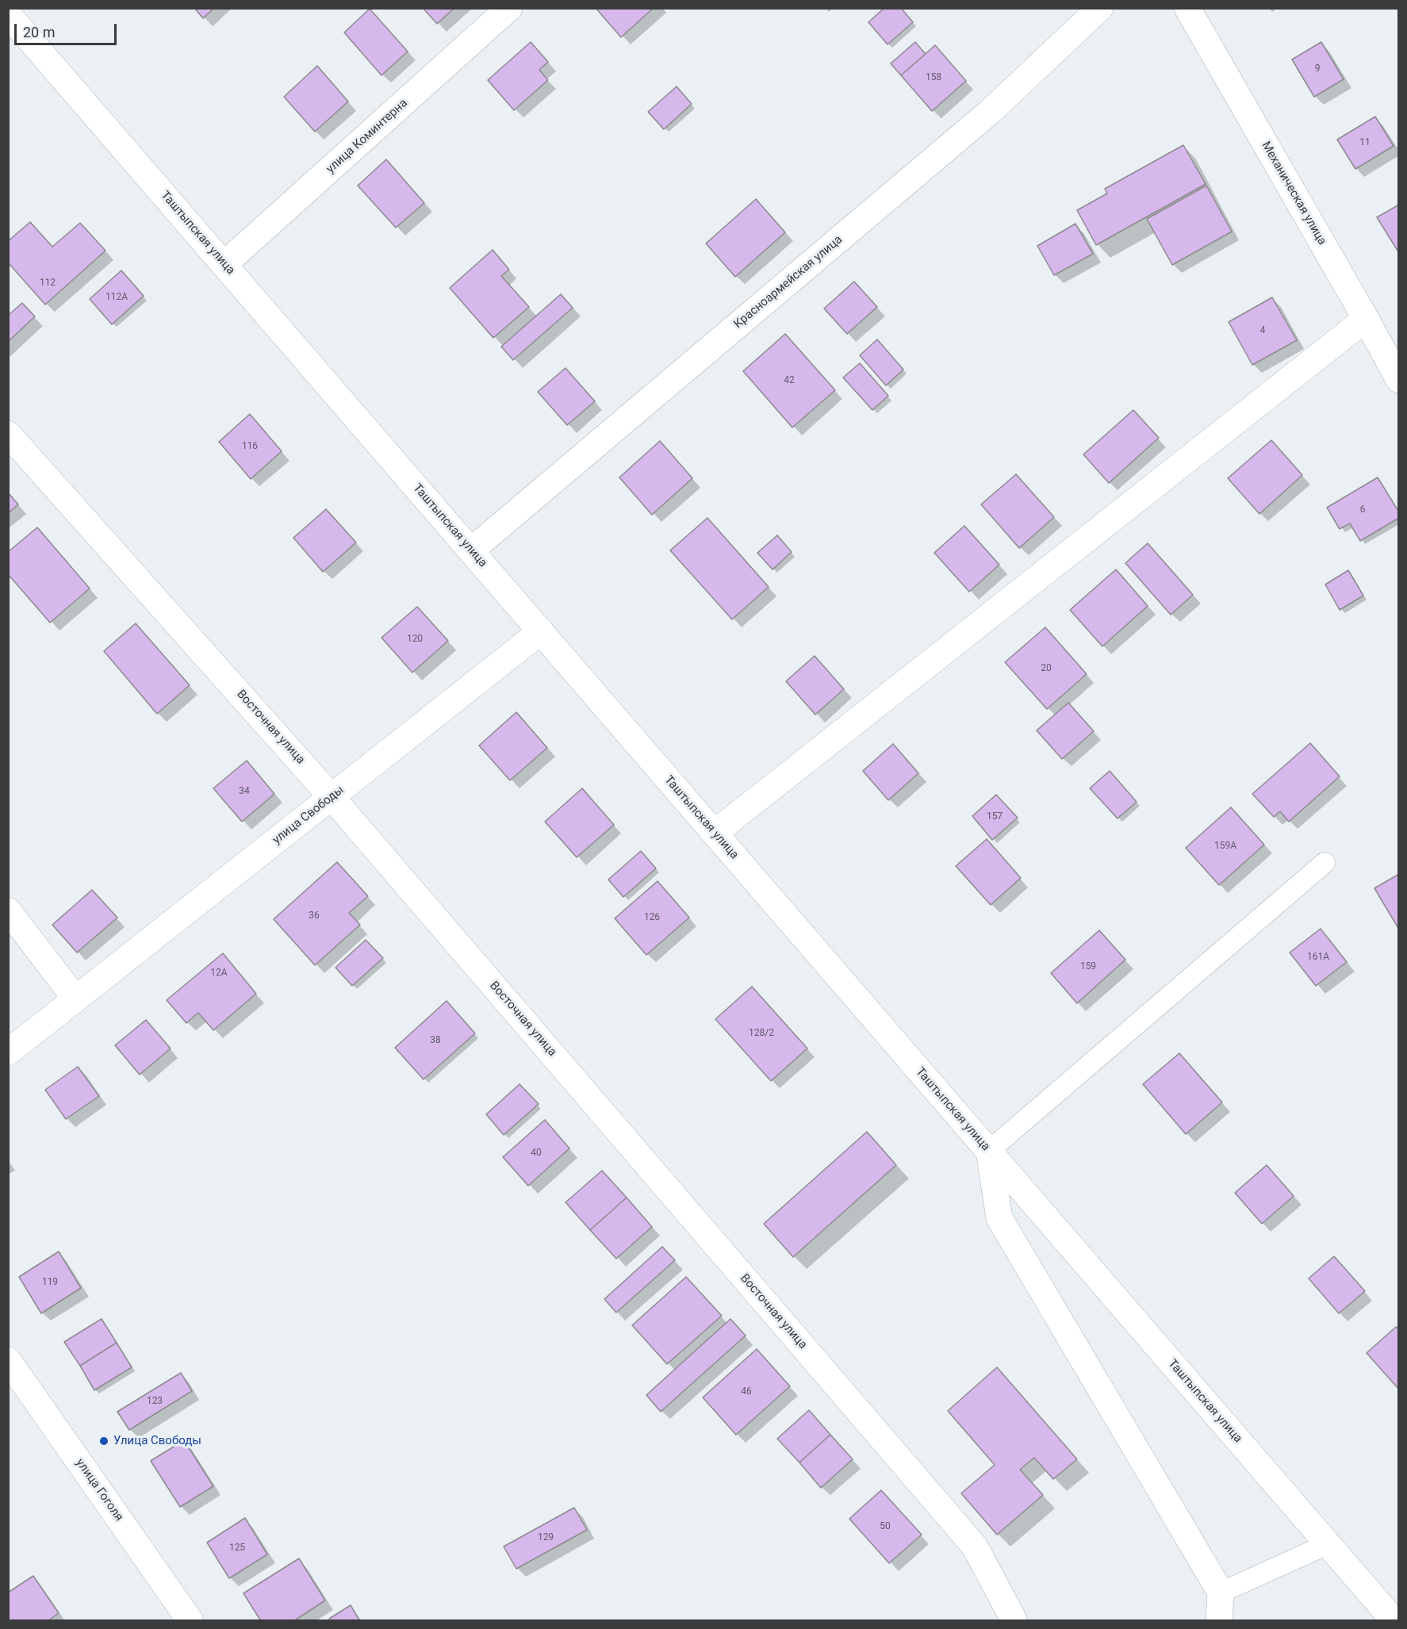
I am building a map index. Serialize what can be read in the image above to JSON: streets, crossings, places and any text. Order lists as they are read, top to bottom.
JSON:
{
  "streets": {
    "street": [
      "улица Коминтерна",
      "Механическая улица",
      "Таштыпская улица",
      "Красноармейская улица",
      "Восточная улица",
      "улица Свободы",
      "улица Гоголя"
    ]
  },
  "crossings": [
    ["улица Коминтерна", "Таштыпская улица"],
    ["Таштыпская улица", "Красноармейская улица"],
    ["Таштыпская улица", "улица Свободы"],
    ["Восточная улица", "улица Свободы"]
  ],
  "places": ["Улица Свободы"],
  "house_numbers": [
    "9",
    "158",
    "11",
    "112",
    "112А",
    "4",
    "42",
    "116",
    "6",
    "120",
    "20",
    "34",
    "157",
    "159А",
    "36",
    "126",
    "161А",
    "159",
    "12А",
    "128/2",
    "38",
    "40",
    "119",
    "46",
    "123",
    "50",
    "129",
    "125"
  ],
  "scale_bar": "20 m"
}
